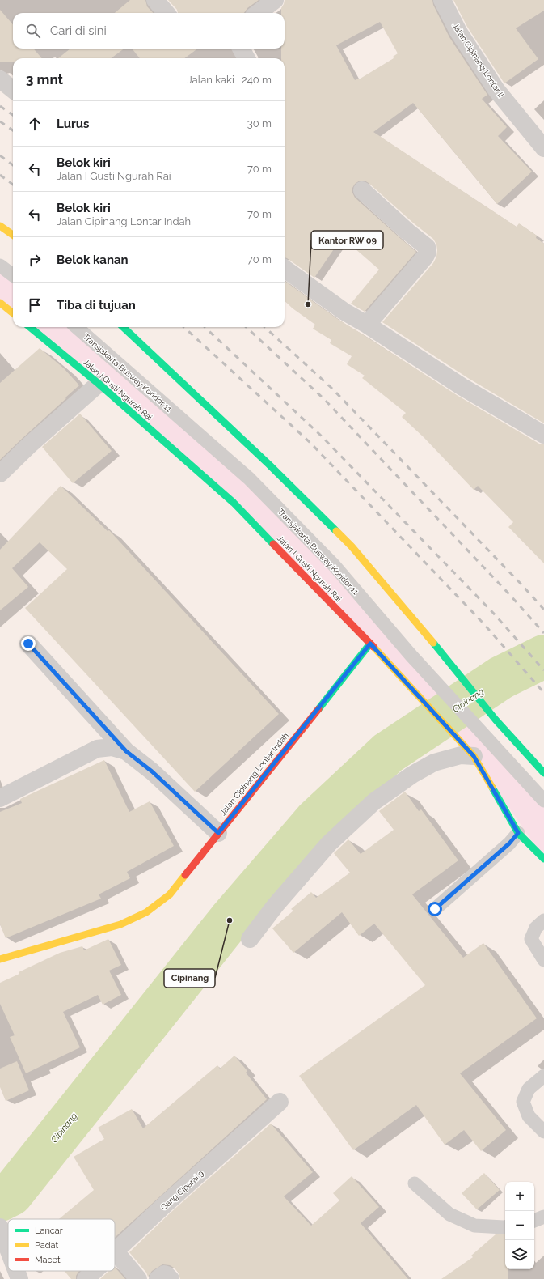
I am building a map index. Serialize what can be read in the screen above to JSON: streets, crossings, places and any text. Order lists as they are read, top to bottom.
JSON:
{
  "streets": {
    "main road": ["Jalan I Gusti Ngurah Rai", "Jalan Cipinang Lontar Indah"],
    "street": ["Jalan Cipinang Lontar II", "Gang Ciparai 9"],
    "lane": ["Transjakarta Busway Koridor 11"]
  },
  "crossings": [
    ["Jalan I Gusti Ngurah Rai", "Jalan Cipinang Lontar Indah"]
  ],
  "water": ["Cipinang"],
  "places": ["Kantor RW 09", "Cipinang"],
  "legend": ["Lancar", "Padat", "Macet"],
  "page": {
    "search": "Cari di sini",
    "heading": ["3 mnt", "Jalan kaki · 240 m"],
    "list": [
      ["Lurus", "30 m"],
      ["Belok kiri", "Jalan I Gusti Ngurah Rai", "70 m"],
      ["Belok kiri", "Jalan Cipinang Lontar Indah", "70 m"],
      ["Belok kanan", "70 m"],
      "Tiba di tujuan"
    ],
    "map_buttons": ["+", "−"]
  }
}
